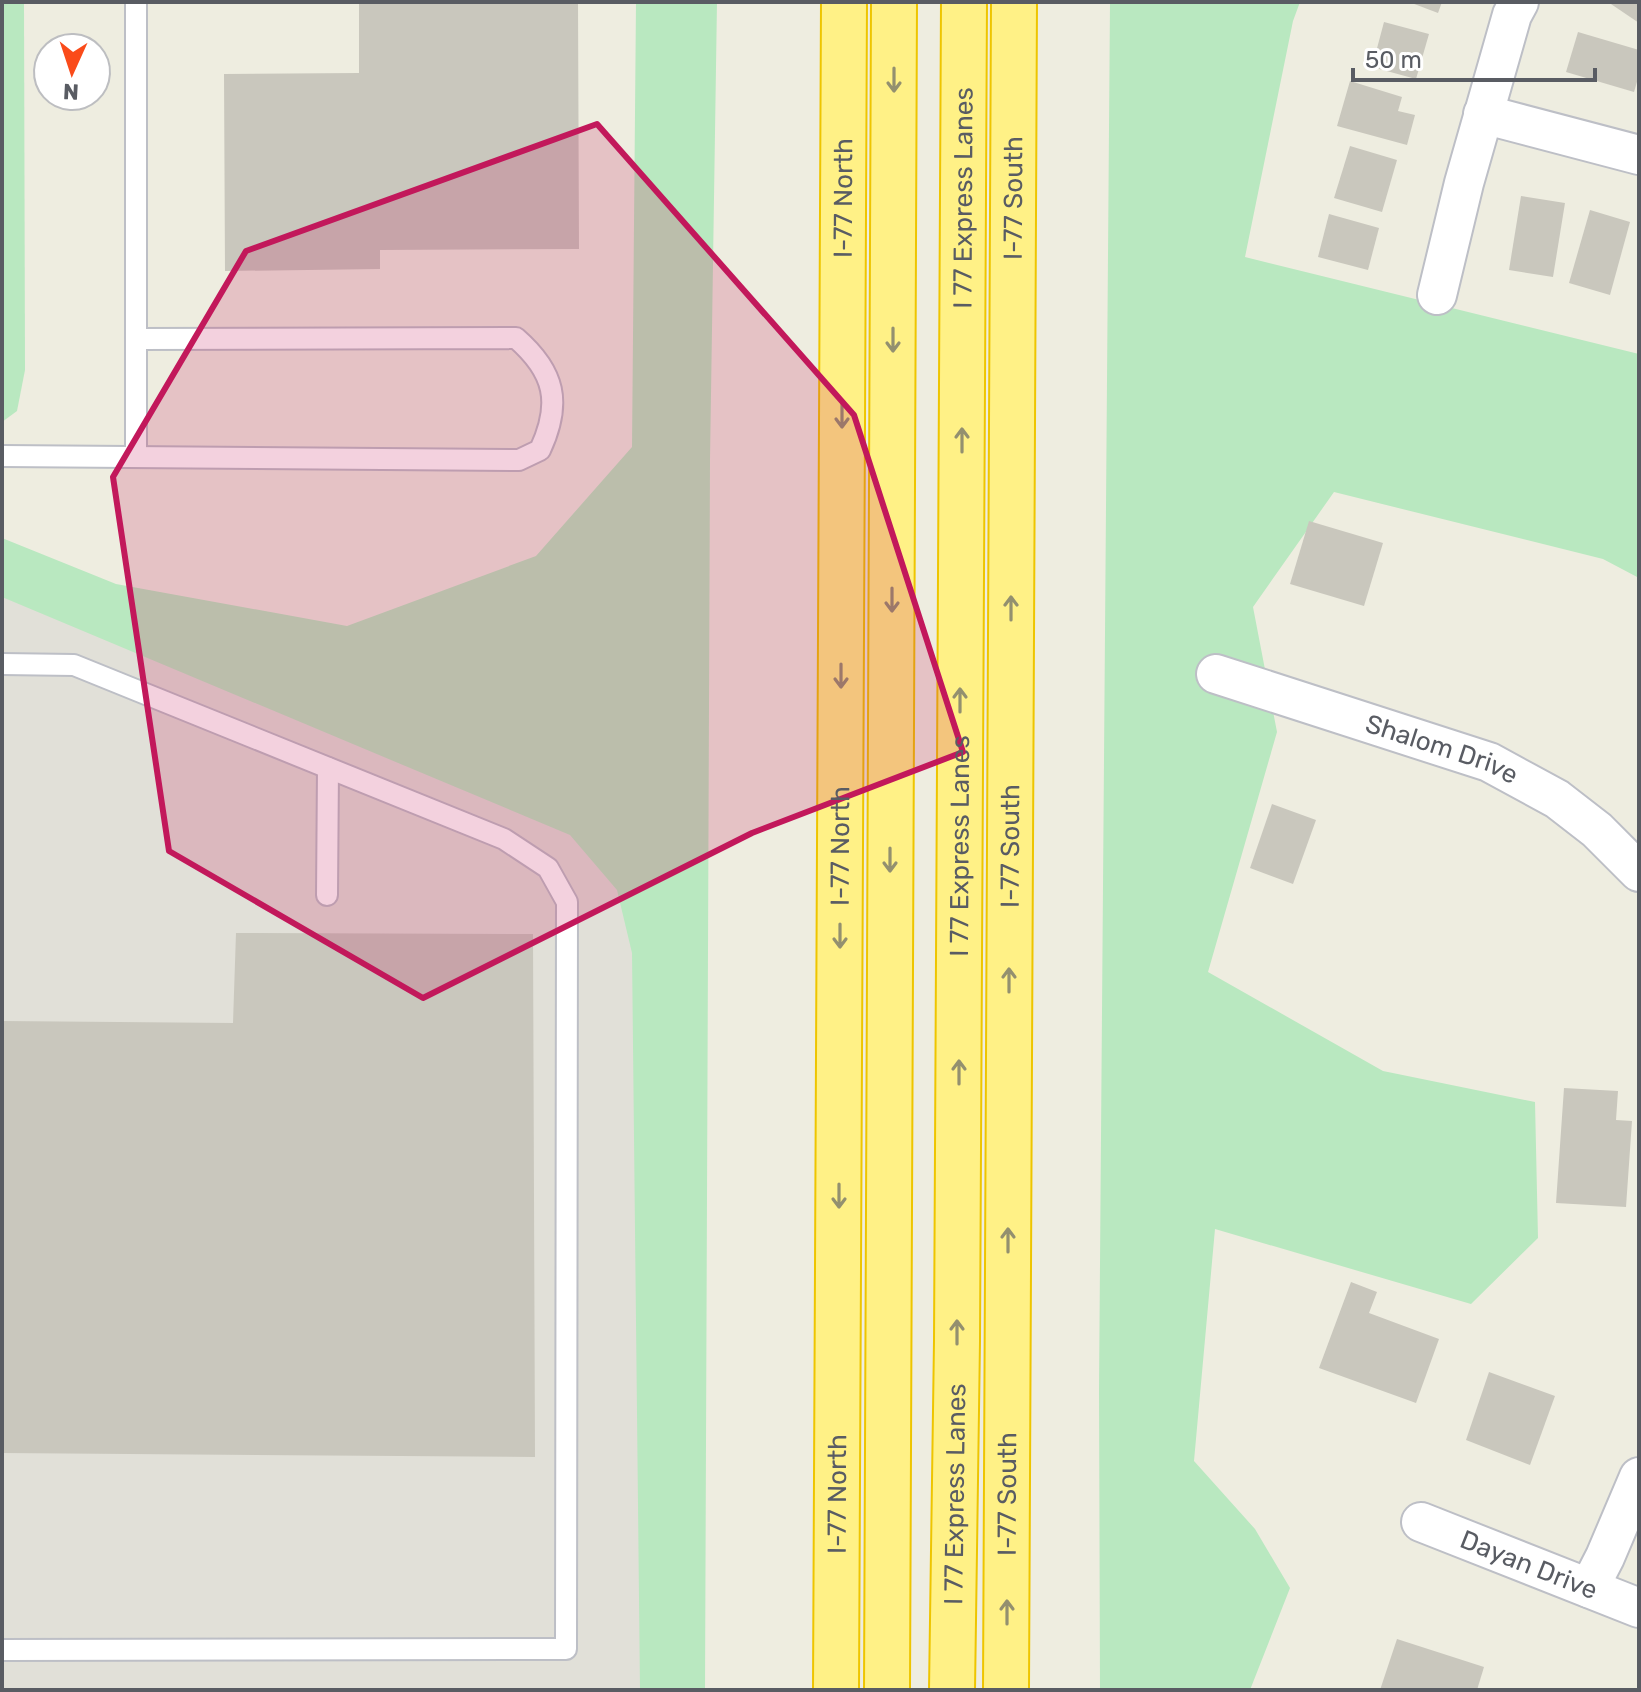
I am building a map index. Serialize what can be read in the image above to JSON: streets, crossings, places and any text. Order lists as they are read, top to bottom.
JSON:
{
  "streets": {
    "highway": ["I-77 North", "I 77 Express Lanes", "I-77 South"],
    "street": ["Shalom Drive", "Dayan Drive"]
  },
  "scale_bar": "50 m",
  "north": "bottom"
}
